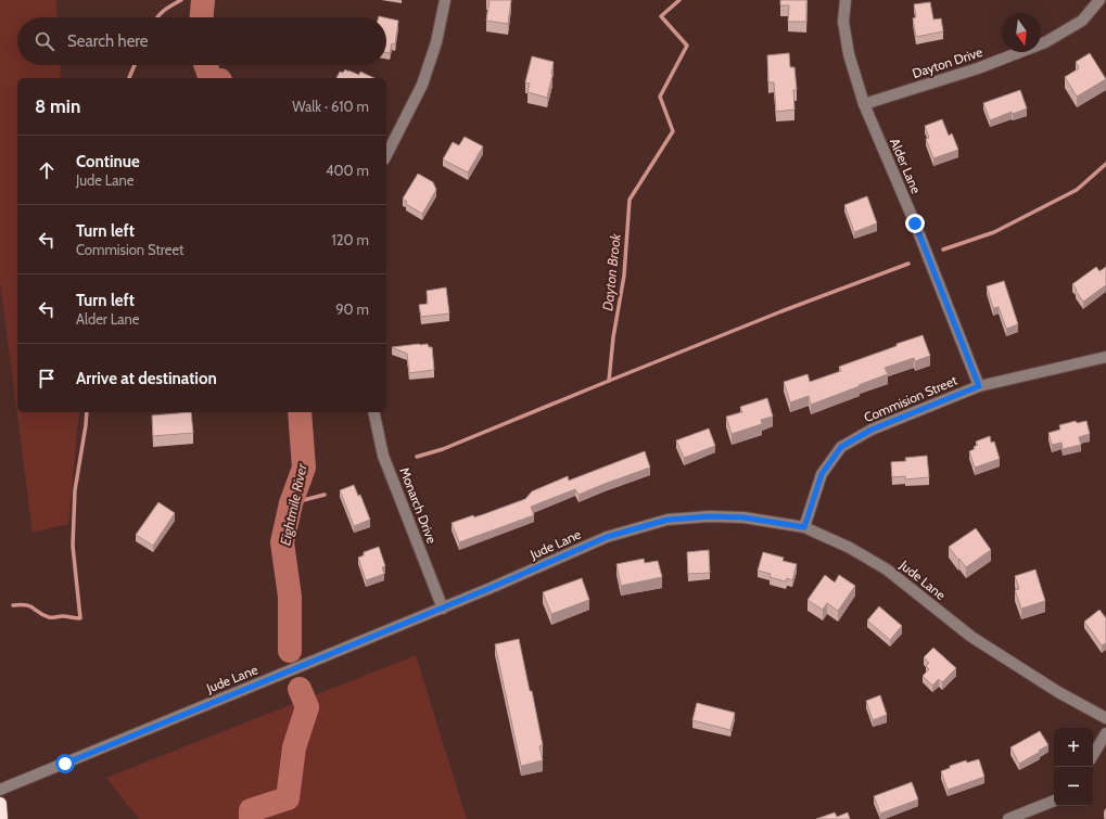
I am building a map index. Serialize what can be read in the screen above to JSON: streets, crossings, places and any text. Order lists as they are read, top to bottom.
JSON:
{
  "streets": {
    "street": [
      "Dayton Drive",
      "Alder Lane",
      "Commision Street",
      "Monarch Drive",
      "Jude Lane"
    ]
  },
  "crossings": [
    ["Dayton Drive", "Alder Lane"],
    ["Alder Lane", "Commision Street"],
    ["Commision Street", "Jude Lane"],
    ["Monarch Drive", "Jude Lane"]
  ],
  "water": ["Dayton Brook", "Eightmile River"],
  "north": "bottom",
  "page": {
    "search": "Search here",
    "heading": ["8 min", "Walk · 610 m"],
    "list": [
      ["Continue", "Jude Lane", "400 m"],
      ["Turn left", "Commision Street", "120 m"],
      ["Turn left", "Alder Lane", "90 m"],
      "Arrive at destination"
    ],
    "map_buttons": ["+", "−"]
  }
}
